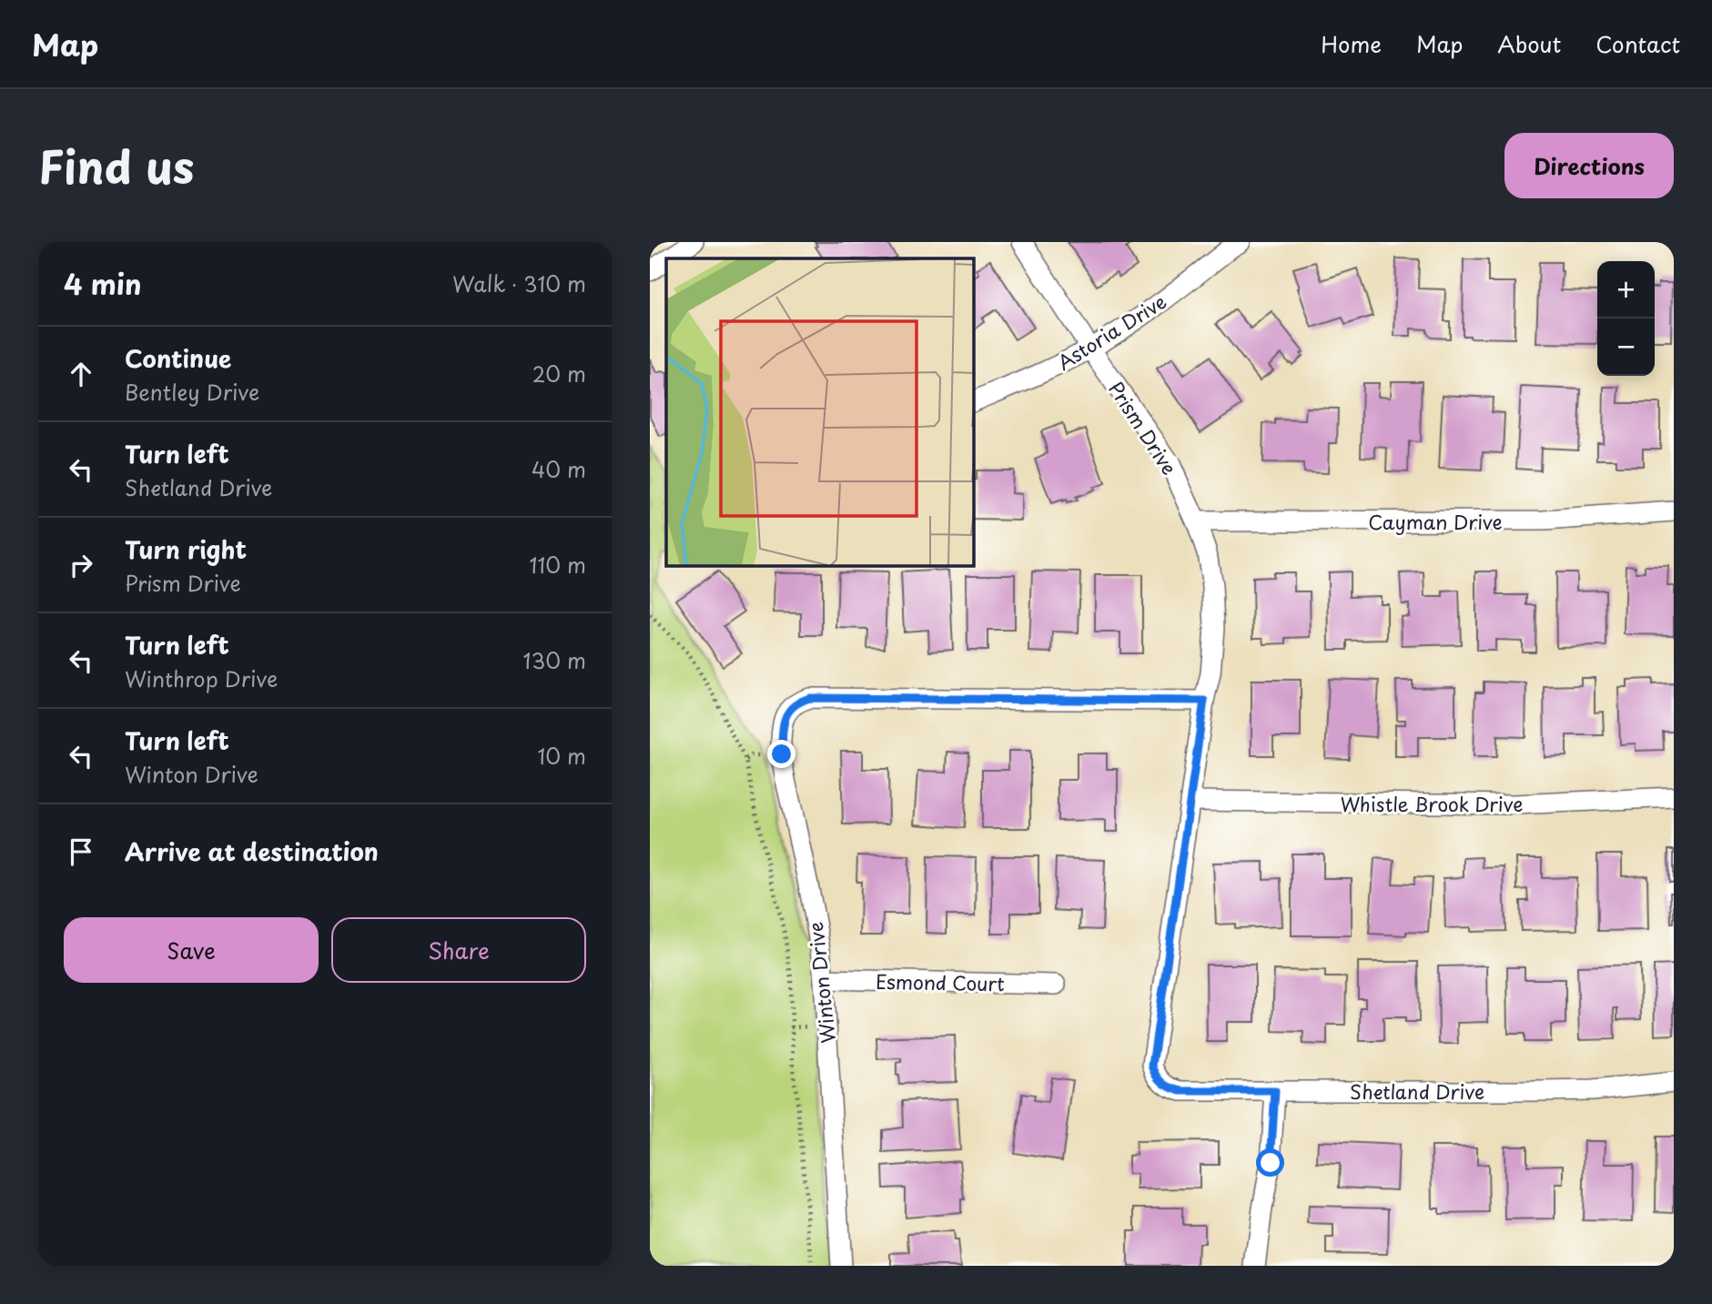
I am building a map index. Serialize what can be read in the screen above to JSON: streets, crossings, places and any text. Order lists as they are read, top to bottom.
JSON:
{
  "streets": {
    "street": [
      "Astoria Drive",
      "Prism Drive",
      "Cayman Drive",
      "Whistle Brook Drive",
      "Esmond Court",
      "Winton Drive",
      "Shetland Drive"
    ]
  },
  "crossings": [
    ["Astoria Drive", "Prism Drive"],
    ["Prism Drive", "Cayman Drive"],
    ["Prism Drive", "Whistle Brook Drive"],
    ["Prism Drive", "Winton Drive"],
    ["Prism Drive", "Shetland Drive"],
    ["Esmond Court", "Winton Drive"]
  ],
  "page": {
    "header": "Map",
    "nav": [
      "Home",
      "Map",
      "About",
      "Contact"
    ],
    "title": "Find us",
    "buttons": [
      "Directions",
      ["Save", "Share"]
    ],
    "heading": ["4 min", "Walk · 310 m"],
    "map_buttons": ["+", "−"],
    "list": [
      ["Continue", "Bentley Drive", "20 m"],
      ["Turn left", "Shetland Drive", "40 m"],
      ["Turn right", "Prism Drive", "110 m"],
      ["Turn left", "Winthrop Drive", "130 m"],
      ["Turn left", "Winton Drive", "10 m"],
      "Arrive at destination"
    ]
  }
}
